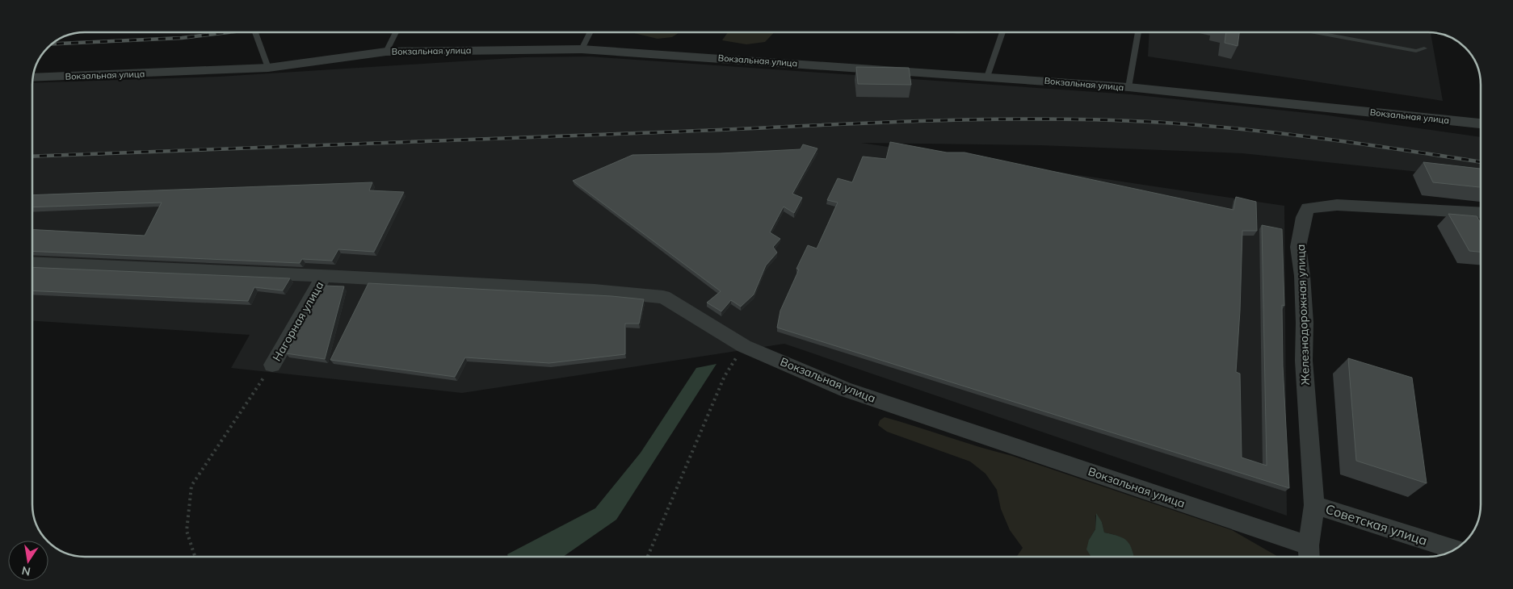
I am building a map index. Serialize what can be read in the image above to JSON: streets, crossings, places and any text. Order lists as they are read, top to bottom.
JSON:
{
  "streets": {
    "street": [
      "Вокзальная улица",
      "Железнодорожная улица",
      "Нагорная улица",
      "Советская улица"
    ]
  },
  "crossings": [
    ["Вокзальная улица", "Нагорная улица"],
    ["Железнодорожная улица", "Советская улица"]
  ],
  "north": "bottom"
}
